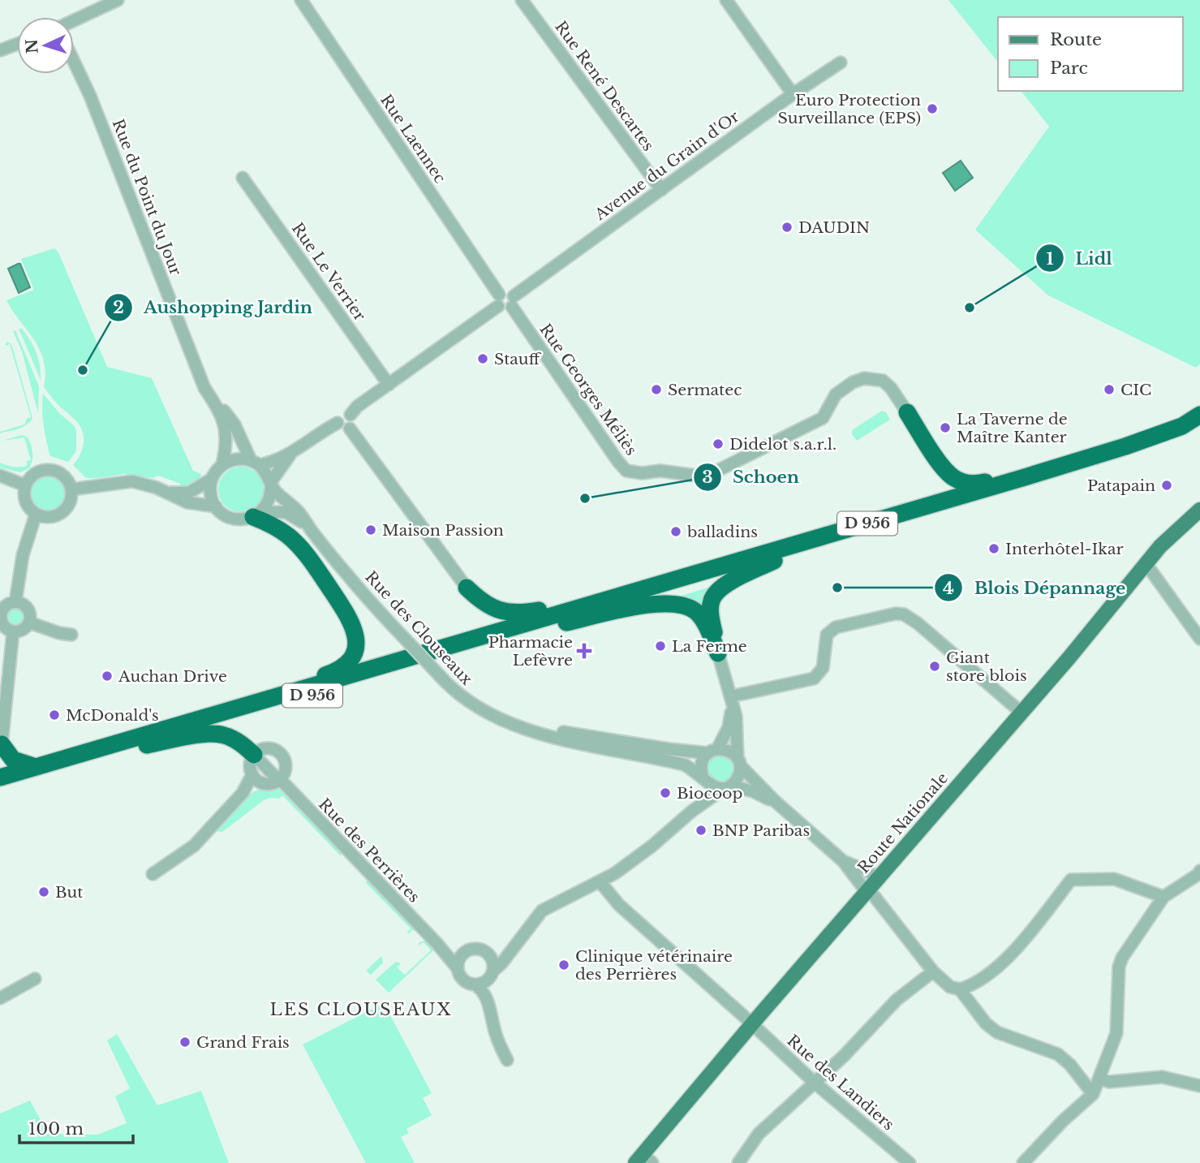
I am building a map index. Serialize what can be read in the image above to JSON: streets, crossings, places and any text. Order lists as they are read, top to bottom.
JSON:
{
  "streets": {
    "highway": ["D 956"],
    "main road": ["Route Nationale"],
    "street": [
      "Rue René Descartes",
      "Rue Laennec",
      "Avenue du Grain d'Or",
      "Rue du Point du Jour",
      "Rue Le Verrier",
      "Rue Georges Méliès",
      "Rue des Clouseaux",
      "Rue des Perrières",
      "Rue des Landiers"
    ]
  },
  "crossings": [
    ["Rue René Descartes", "Avenue du Grain d'Or"],
    ["Avenue du Grain d'Or", "Rue Georges Méliès"],
    ["Rue du Point du Jour", "D 956"],
    ["Rue du Point du Jour", "Rue des Clouseaux"],
    ["D 956", "Rue des Clouseaux"],
    ["Route Nationale", "Rue des Landiers"]
  ],
  "districts": ["LES CLOUSEAUX"],
  "places": {
    "other": [
      "Euro Protection Surveillance (EPS)",
      "DAUDIN",
      "Lidl",
      "Stauff",
      "Aushopping Jardin",
      "Sermatec",
      "CIC",
      "La Taverne de Maître Kanter",
      "Didelot s.a.r.l.",
      "Patapain",
      "Schoen",
      "Maison Passion",
      "balladins",
      "Interhôtel-Ikar",
      "Blois Dépannage",
      "La Ferme",
      "Giant store blois",
      "Auchan Drive",
      "McDonald's",
      "Biocoop",
      "BNP Paribas",
      "But",
      "Clinique vétérinaire des Perrières",
      "Grand Frais"
    ],
    "health": ["Pharmacie Lefèvre"]
  },
  "legend": ["Route", "Parc"],
  "scale_bar": "100 m",
  "north": "left"
}
